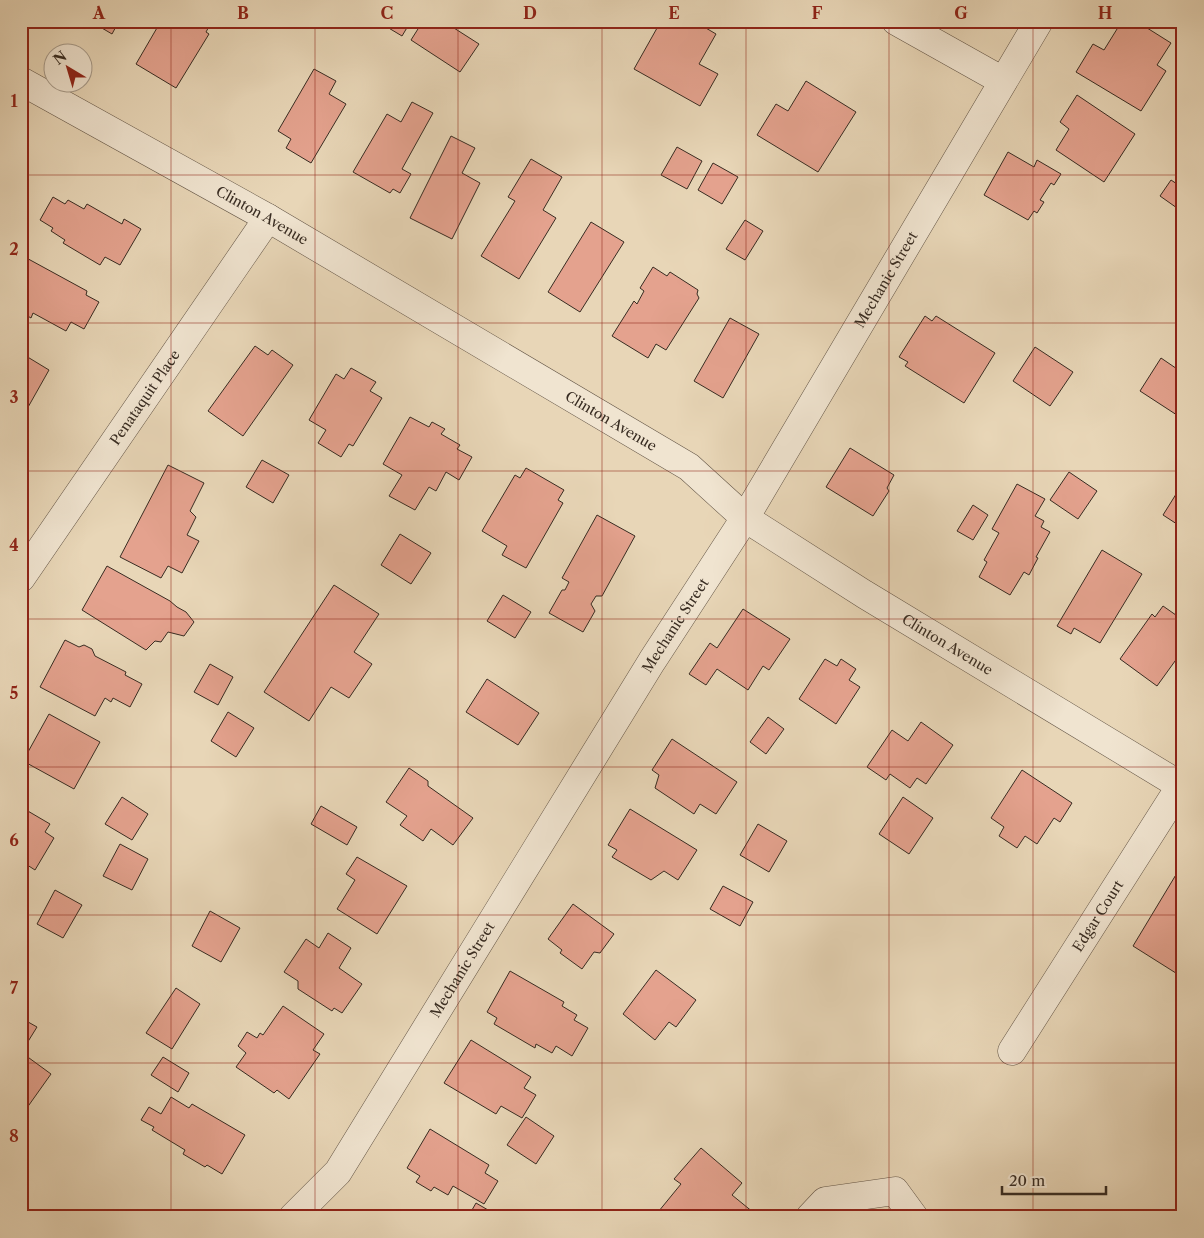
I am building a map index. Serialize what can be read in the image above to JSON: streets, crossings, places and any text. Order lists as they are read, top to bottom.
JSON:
{
  "streets": {
    "street": [
      "Clinton Avenue",
      "Mechanic Street",
      "Penataquit Place",
      "Edgar Court"
    ]
  },
  "crossings": [
    ["Clinton Avenue", "Mechanic Street"],
    ["Clinton Avenue", "Penataquit Place"],
    ["Clinton Avenue", "Edgar Court"]
  ],
  "scale_bar": "20 m",
  "north": "top left",
  "grid": {
    "columns": [
      "A",
      "B",
      "C",
      "D",
      "E",
      "F",
      "G",
      "H"
    ],
    "rows": [
      "1",
      "2",
      "3",
      "4",
      "5",
      "6",
      "7",
      "8"
    ]
  }
}
